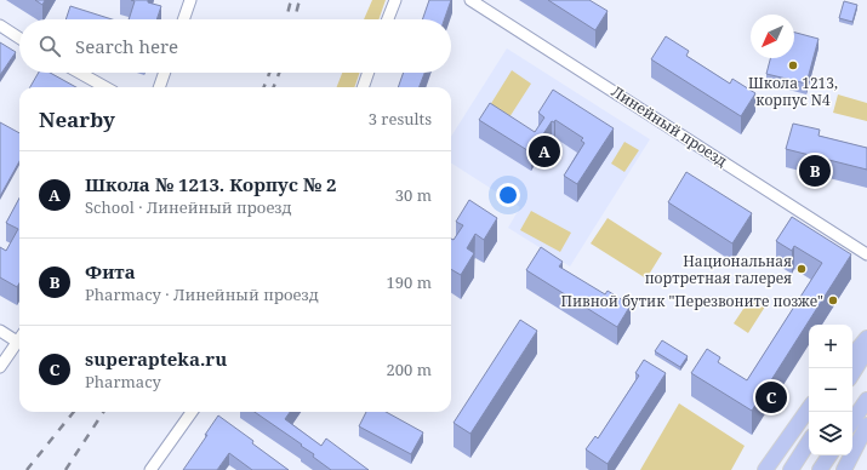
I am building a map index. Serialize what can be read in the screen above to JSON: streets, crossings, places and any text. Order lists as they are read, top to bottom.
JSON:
{
  "streets": {
    "street": ["Линейный проезд"]
  },
  "places": ["Школа 1213, корпус N4", "Национальная портретная галерея", "Пивной бутик \"Перезвоните позже\""],
  "north": "bottom left",
  "page": {
    "search": "Search here",
    "heading": ["Nearby", "3 results"],
    "pins": ["A", "B", "C"],
    "list": [
      {
        "mark": "A",
        "name": "Школа № 1213. Корпус № 2",
        "note": "School · Линейный проезд",
        "value": "30 m"
      },
      {
        "mark": "B",
        "name": "Фита",
        "note": "Pharmacy · Линейный проезд",
        "value": "190 m"
      },
      {
        "mark": "C",
        "name": "superapteka.ru",
        "note": "Pharmacy",
        "value": "200 m"
      }
    ],
    "map_buttons": ["+", "−"]
  }
}
